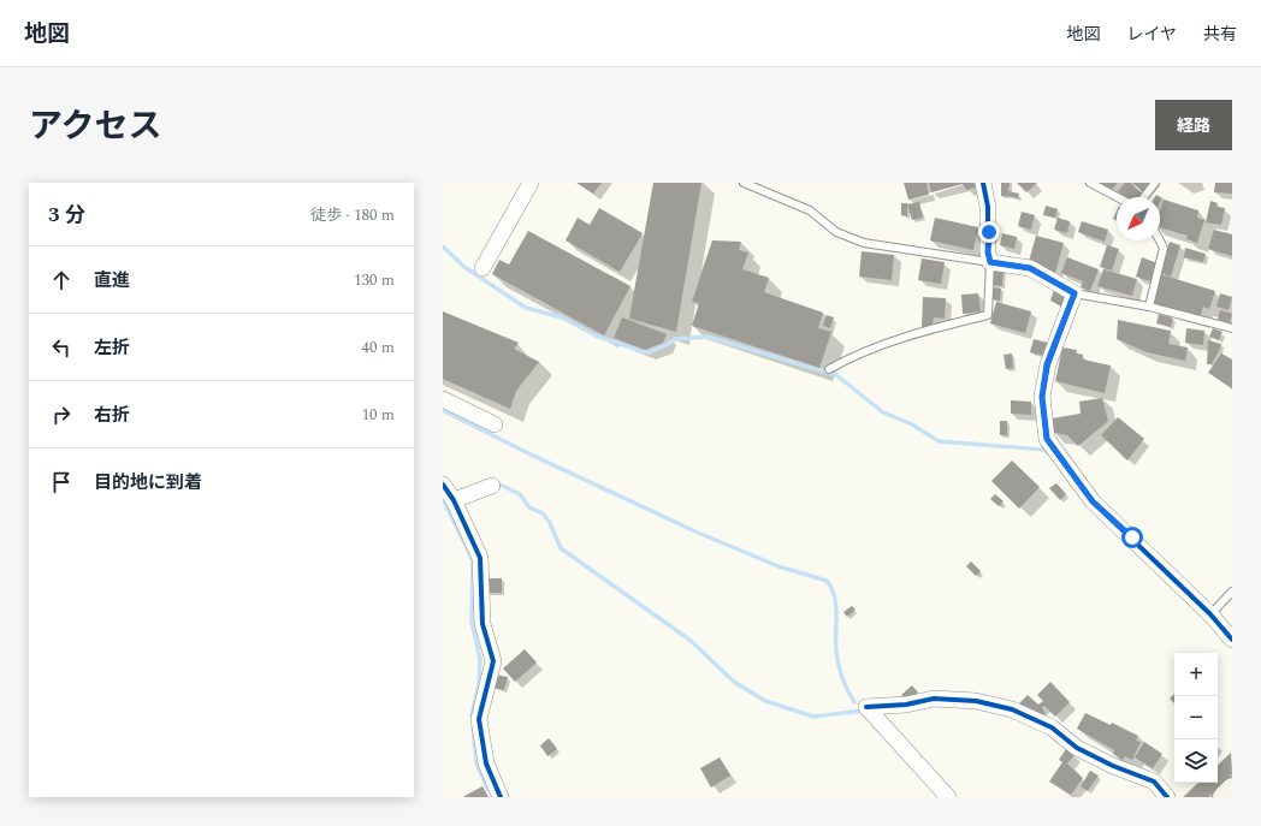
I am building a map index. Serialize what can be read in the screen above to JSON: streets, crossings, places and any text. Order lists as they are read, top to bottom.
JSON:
{
  "north": "bottom left",
  "page": {
    "header": "地図",
    "nav": ["地図", "レイヤ", "共有"],
    "title": "アクセス",
    "buttons": "経路",
    "heading": ["3 分", "徒歩 · 180 m"],
    "list": [
      ["直進", "130 m"],
      ["左折", "40 m"],
      ["右折", "10 m"],
      "目的地に到着"
    ],
    "map_buttons": ["+", "−"]
  }
}
